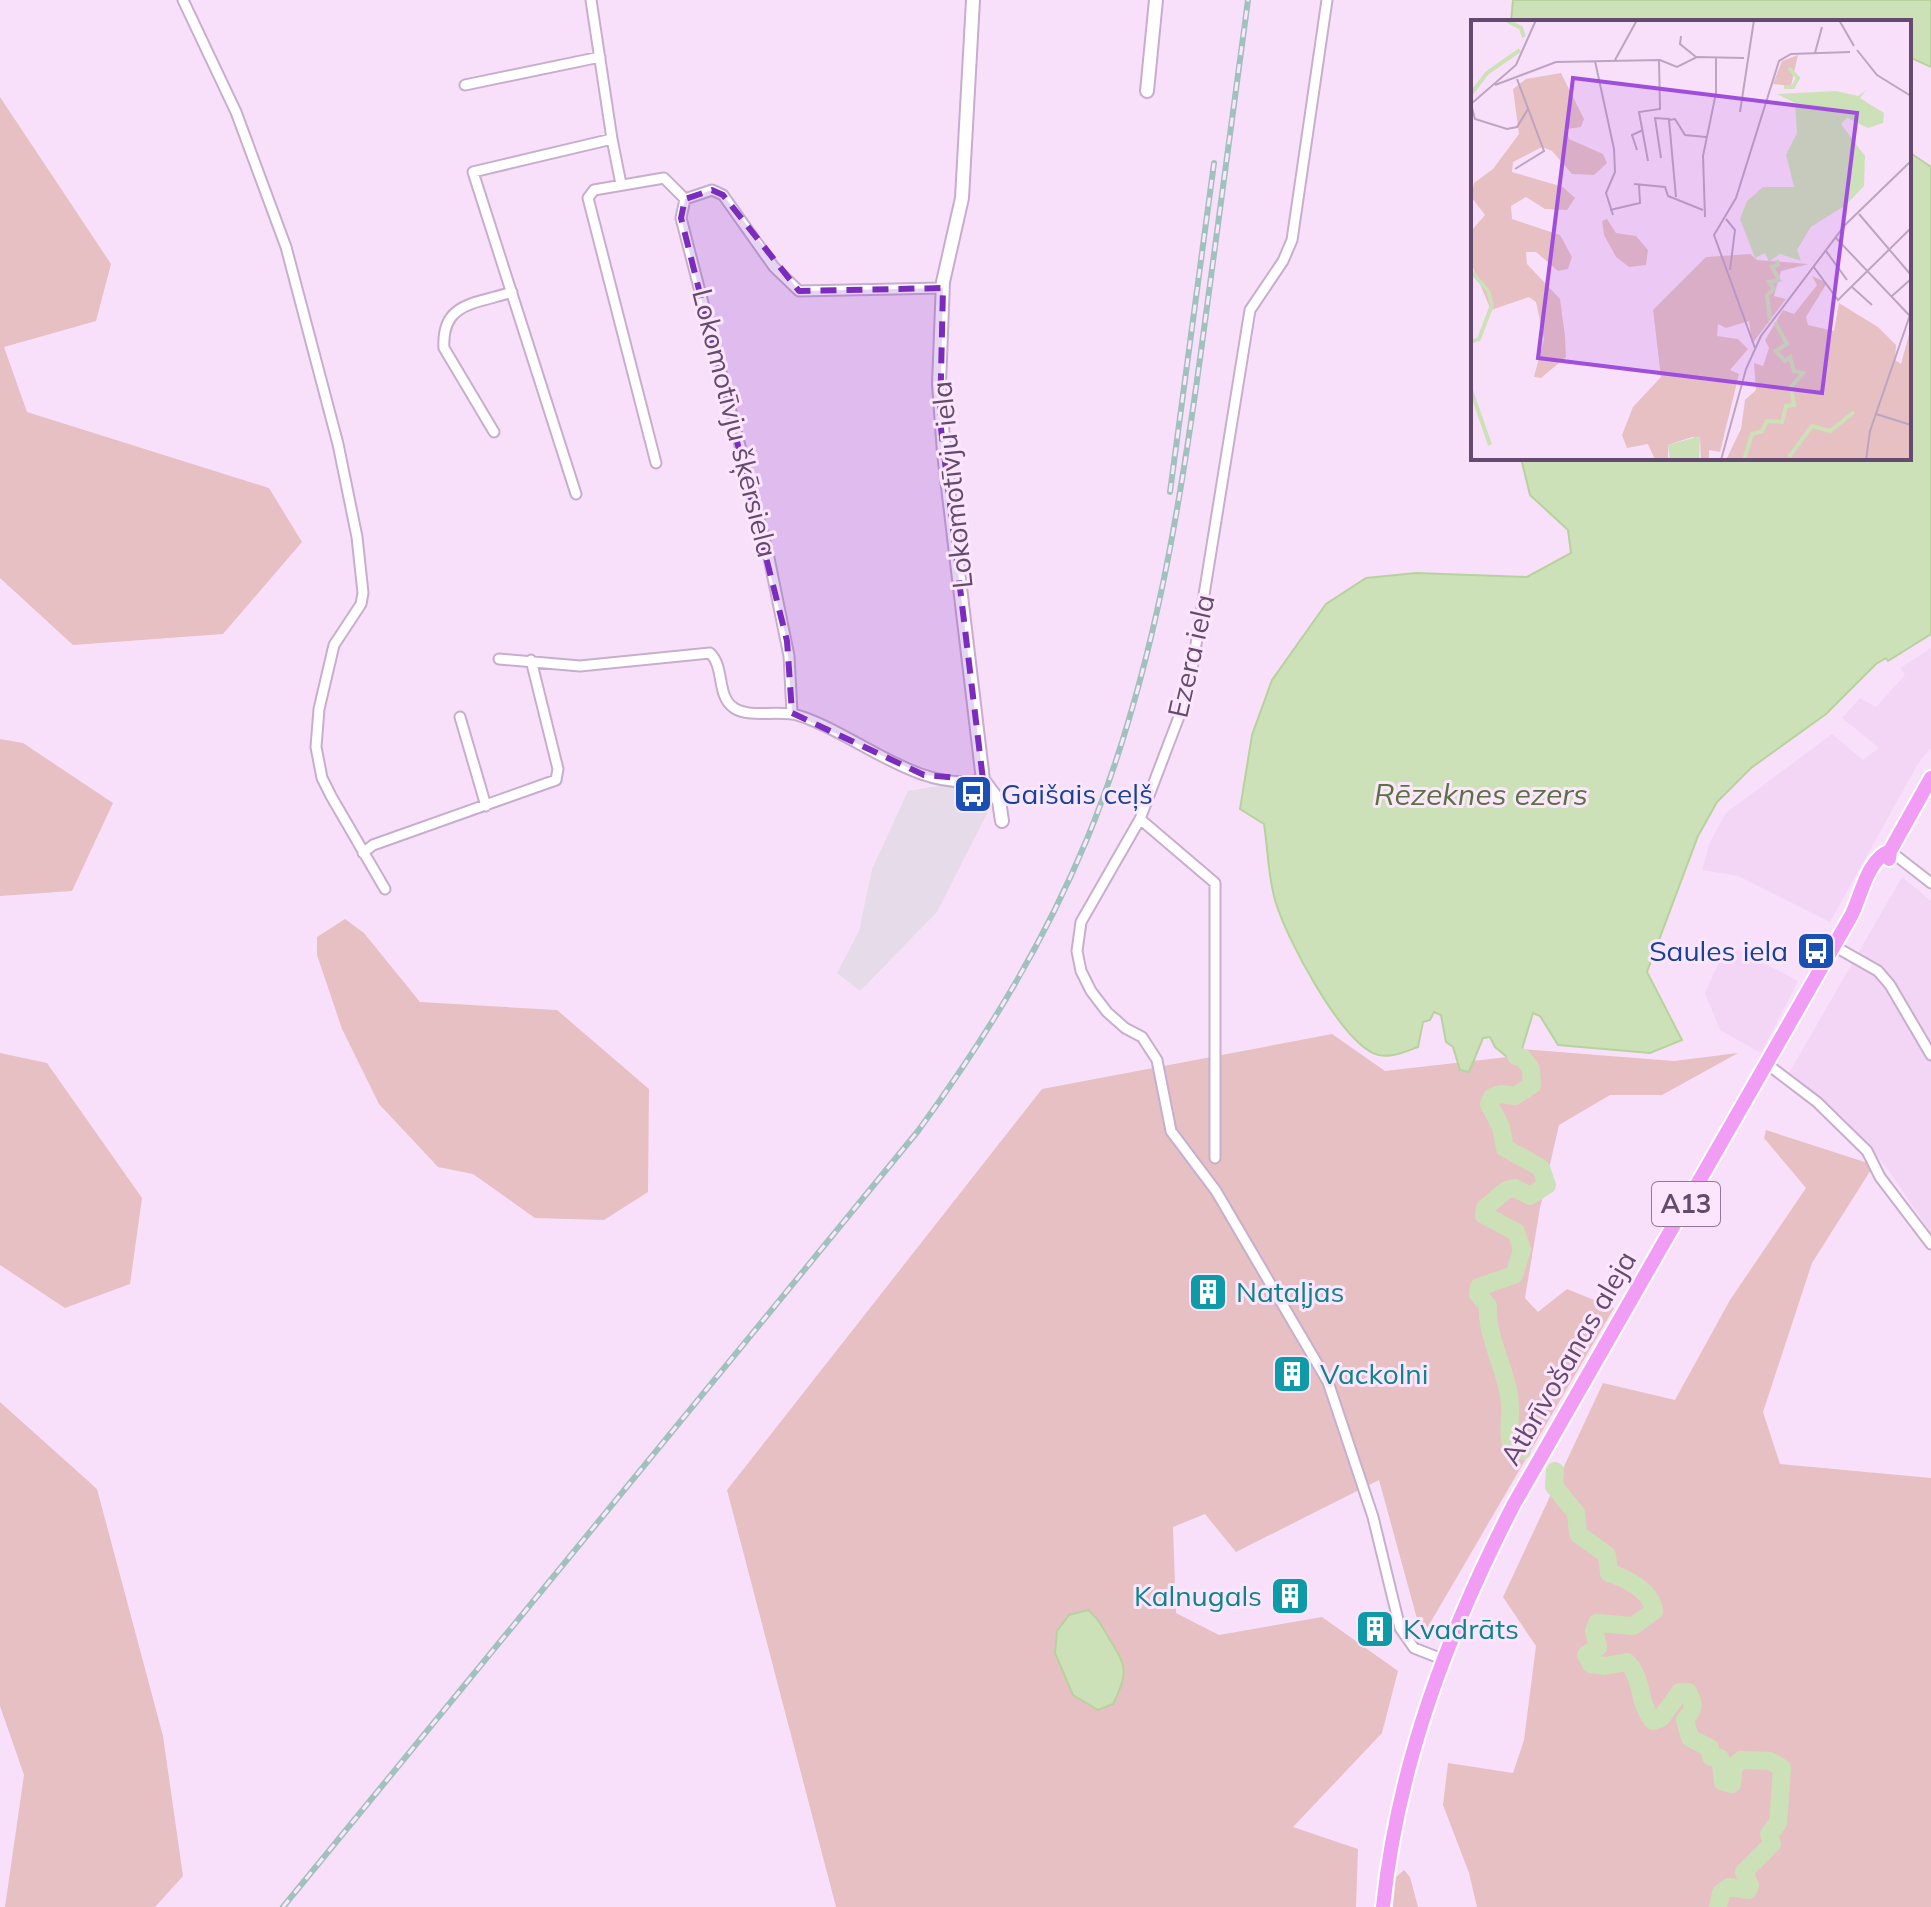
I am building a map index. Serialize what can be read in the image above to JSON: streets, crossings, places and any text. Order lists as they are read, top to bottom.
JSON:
{
  "streets": {
    "main road": ["A13", "Atbrīvošanas aleja"],
    "street": ["Lokomotīvju šķērsiela", "Lokomotīvju iela", "Ezera iela"]
  },
  "crossings": [
    ["Ezera iela", "A13"],
    ["Ezera iela", "Atbrīvošanas aleja"],
    ["A13", "Atbrīvošanas aleja"]
  ],
  "water": ["Rēzeknes ezers"],
  "places": {
    "bus stop": ["Gaišais ceļš", "Saules iela"],
    "building": [
      "Nataļjas",
      "Vackolni",
      "Kalnugals",
      "Kvadrāts"
    ]
  }
}
